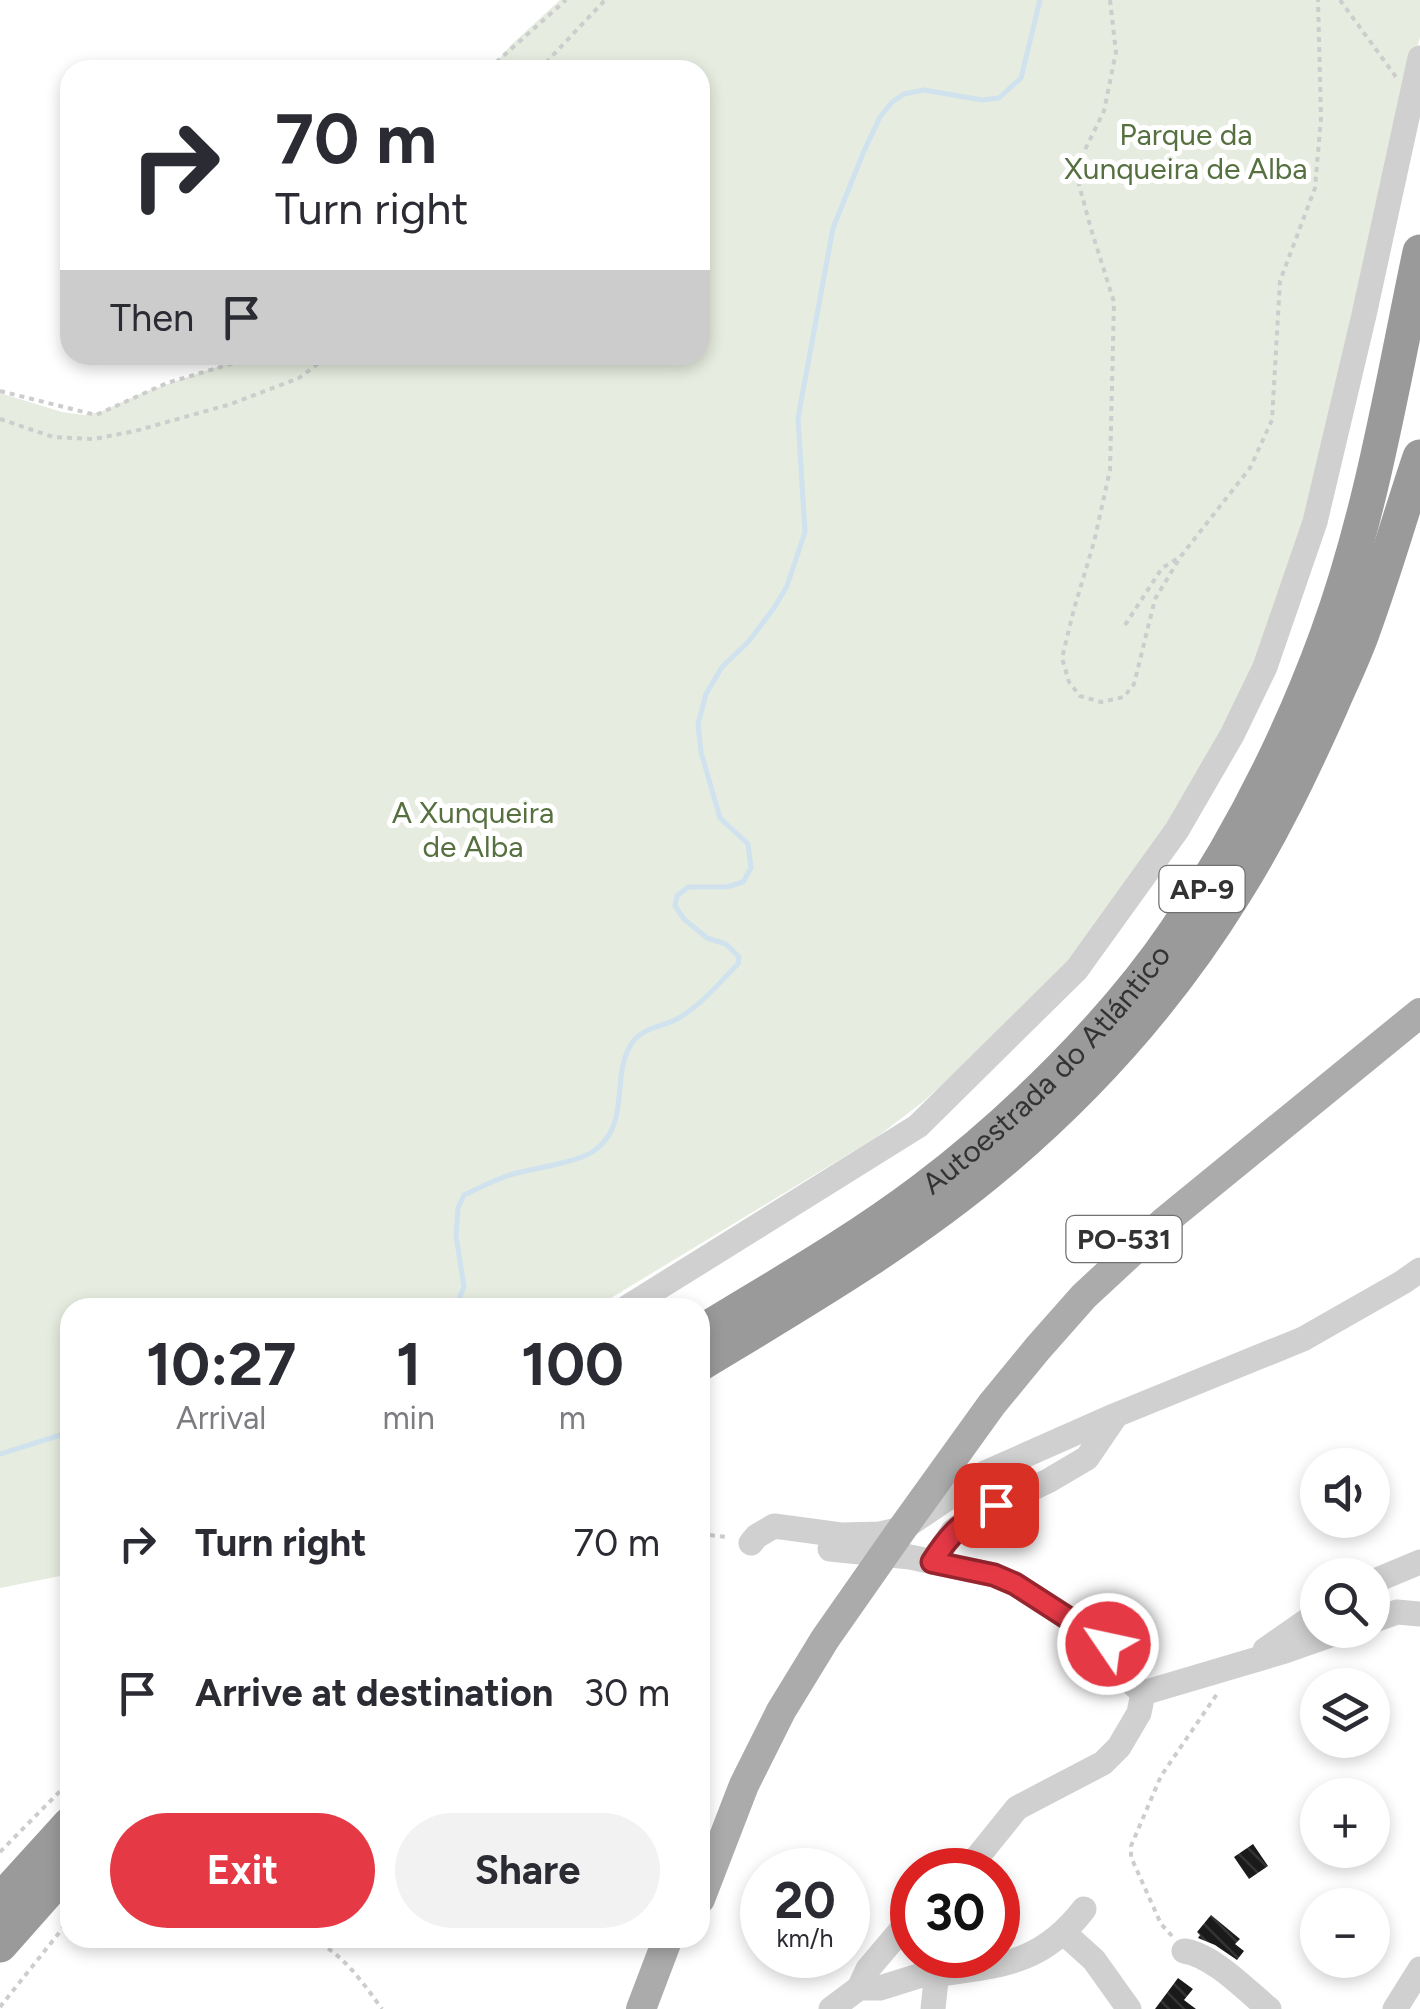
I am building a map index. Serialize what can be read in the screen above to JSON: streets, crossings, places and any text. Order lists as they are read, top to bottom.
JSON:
{
  "streets": {
    "highway": ["AP-9", "Autoestrada do Atlántico"],
    "main road": ["PO-531"]
  },
  "parks": ["Parque da Xunqueira de Alba", "A Xunqueira de Alba"],
  "page": {
    "turn": ["70 m", "Turn right"],
    "then": "Then",
    "eta": [
      "10:27",
      "Arrival",
      "1",
      "min",
      "100",
      "m"
    ],
    "map_buttons": ["+", "−"],
    "list": [
      {
        "name": "Turn right",
        "value": "70 m"
      },
      {
        "name": "Arrive at destination",
        "value": "30 m"
      }
    ],
    "buttons": ["Exit", "Share"],
    "speed": "20 km/h",
    "limit": "30"
  }
}
